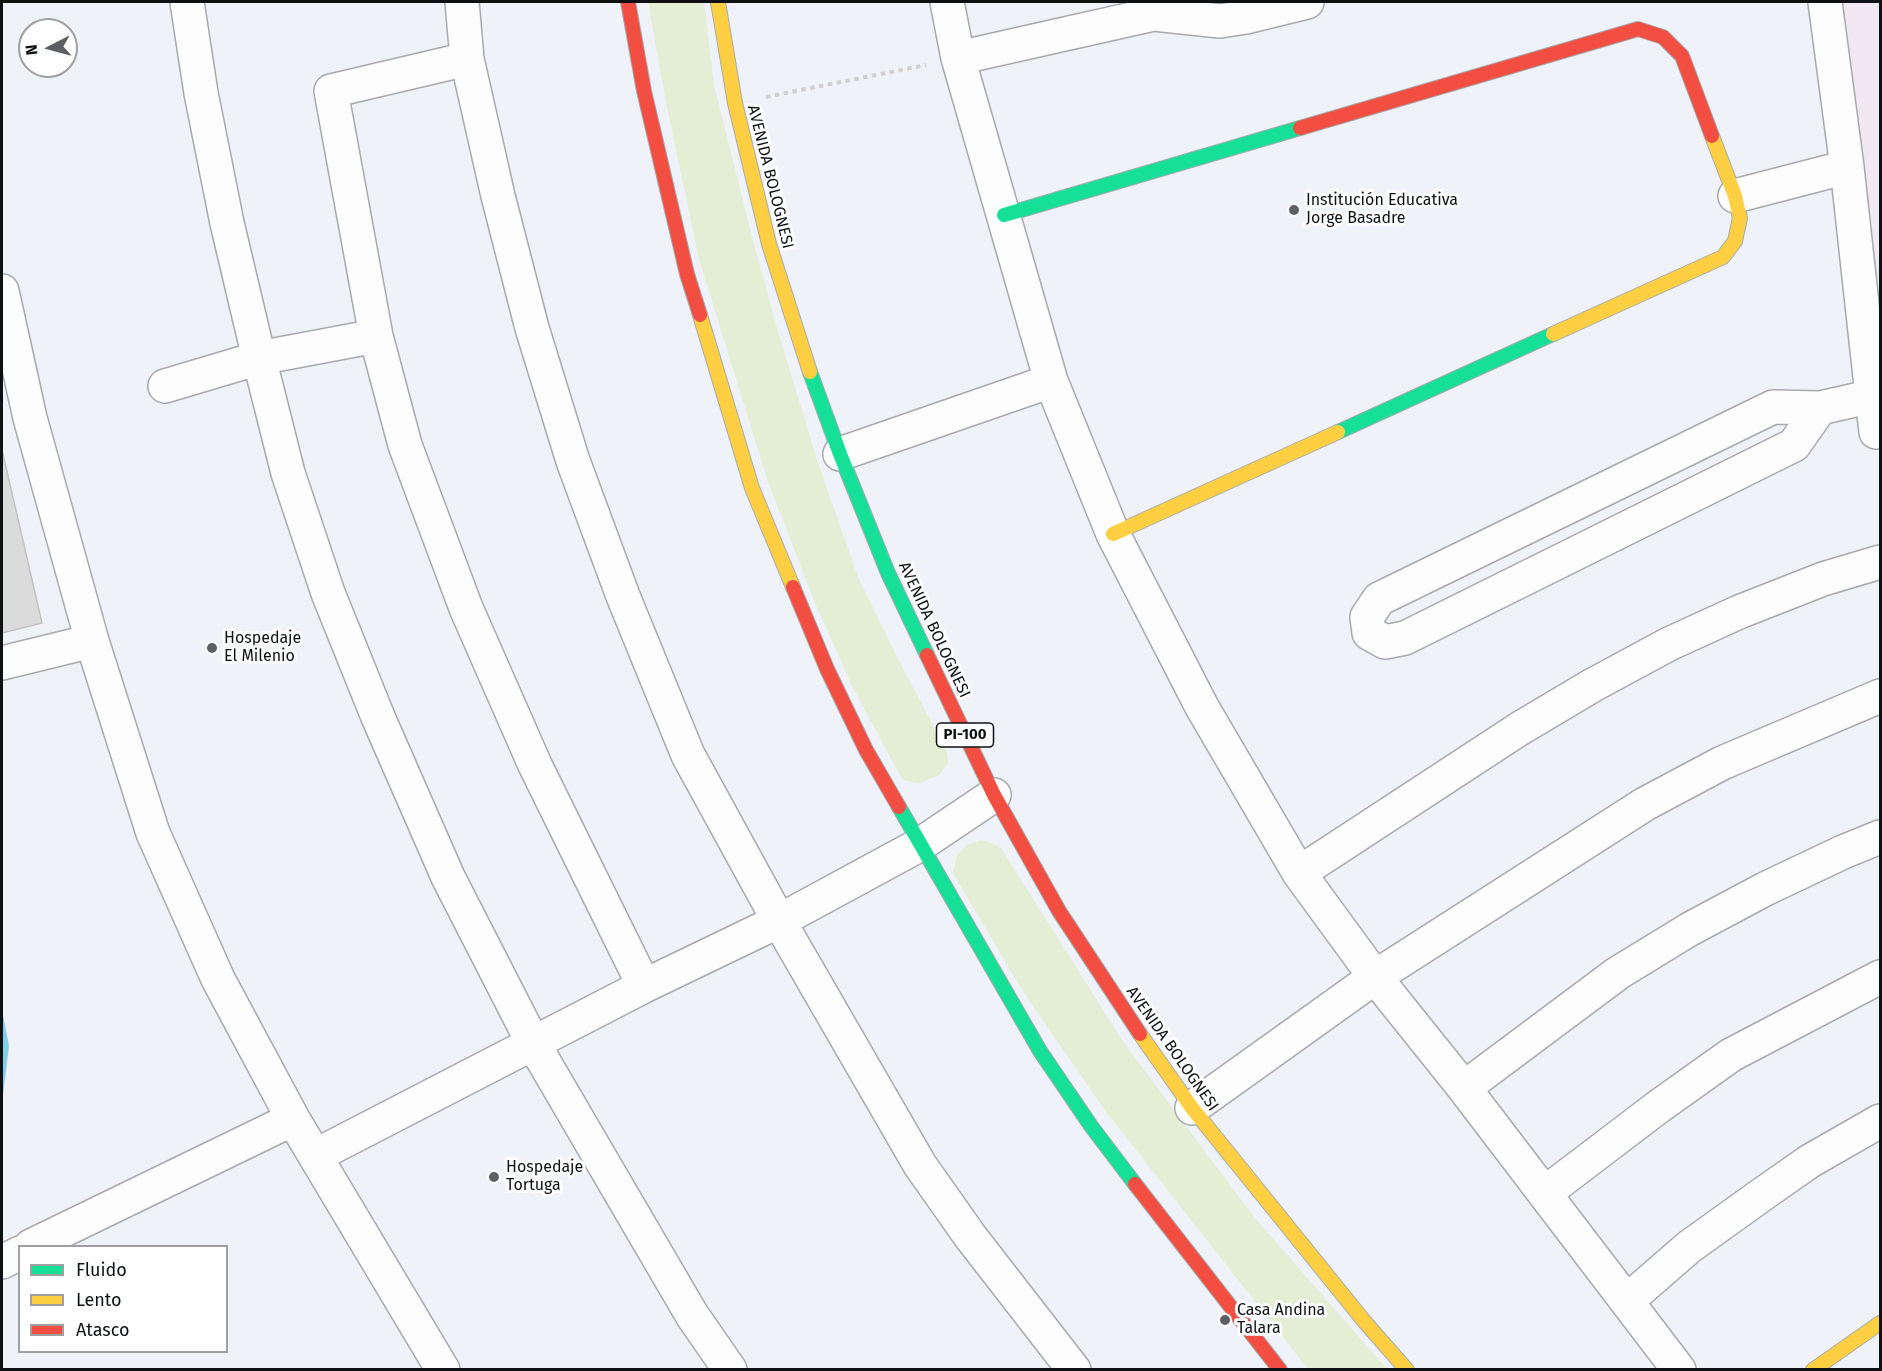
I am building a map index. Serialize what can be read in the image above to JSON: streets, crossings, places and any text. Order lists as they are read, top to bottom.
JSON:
{
  "streets": {
    "main road": ["AVENIDA BOLOGNESI", "PI-100"]
  },
  "places": [
    "Institución Educativa Jorge Basadre",
    "Hospedaje El Milenio",
    "Hospedaje Tortuga",
    "Casa Andina Talara"
  ],
  "legend": ["Fluido", "Lento", "Atasco"],
  "north": "left"
}
